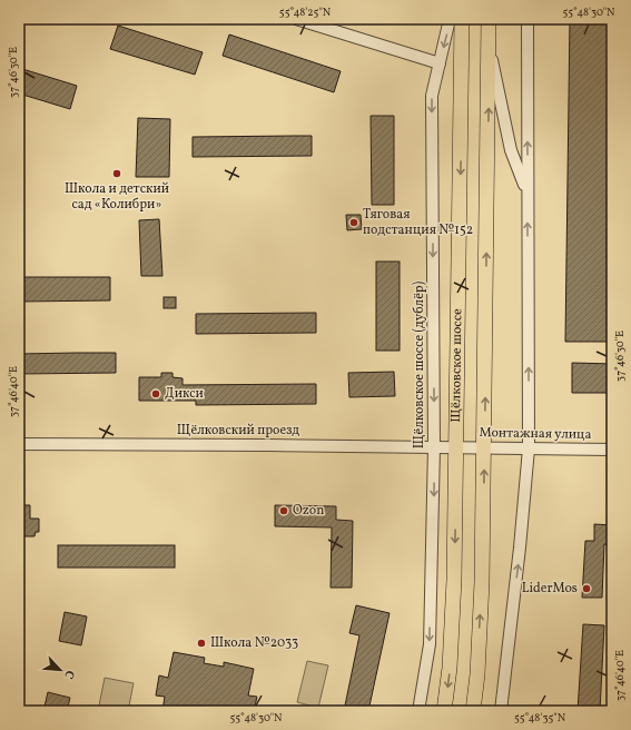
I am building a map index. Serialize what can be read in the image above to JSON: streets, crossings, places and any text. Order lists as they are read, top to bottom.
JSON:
{
  "streets": {
    "main road": ["Щёлковское шоссе"],
    "street": ["Щёлковское шоссе (дублёр)", "Щёлковский проезд", "Монтажная улица"]
  },
  "crossings": [
    ["Щёлковское шоссе (дублёр)", "Щёлковский проезд"],
    ["Щёлковское шоссе", "Щёлковский проезд"],
    ["Щёлковское шоссе", "Монтажная улица"],
    ["Щёлковский проезд", "Монтажная улица"]
  ],
  "places": [
    "Школа и детский сад «Колибри»",
    "Тяговая подстанция №152",
    "Дикси",
    "Ozon",
    "LiderMos",
    "Школа №2033"
  ],
  "north": "bottom right",
  "coordinates": [
    "55°48'25\"N",
    "55°48'30\"N",
    "37°46'30\"E",
    "37°46'40\"E",
    "55°48'35\"N"
  ]
}
